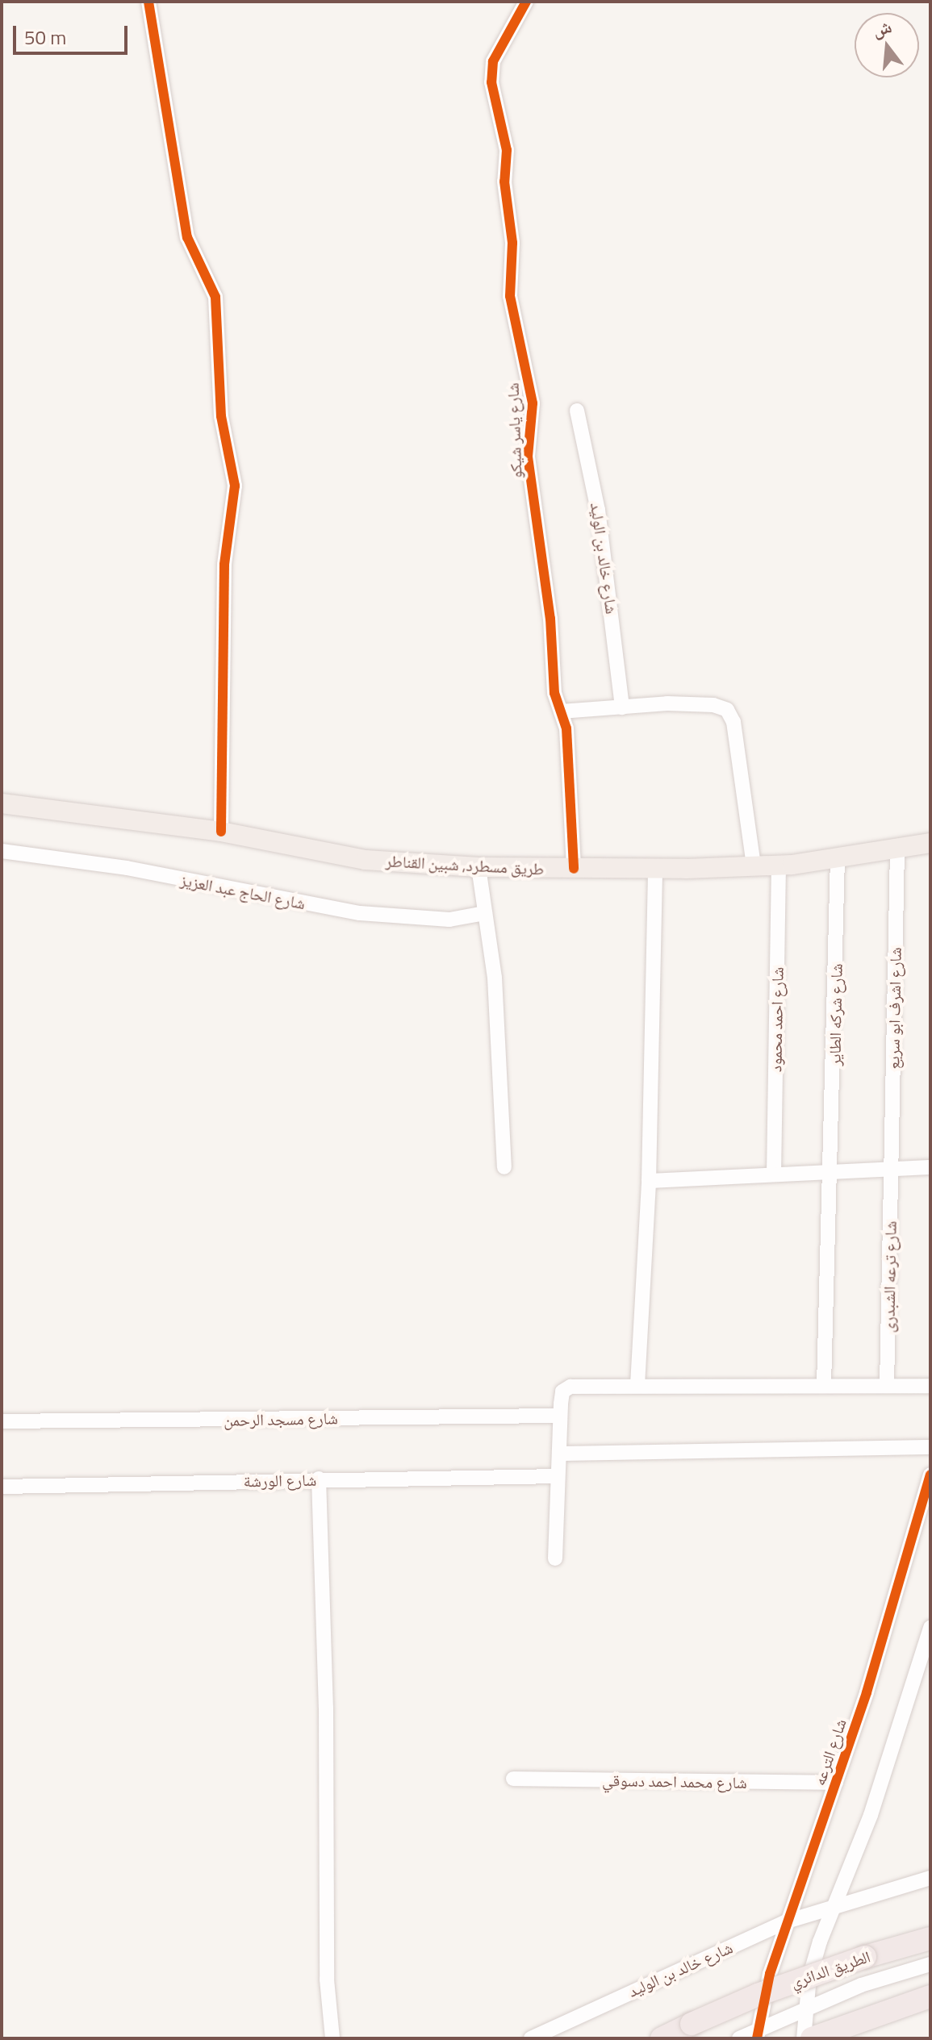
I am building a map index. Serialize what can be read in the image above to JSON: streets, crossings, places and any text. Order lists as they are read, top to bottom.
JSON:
{
  "streets": {
    "highway": ["الطريق الدائري"],
    "main road": ["طريق مسطرد, شبين القناطر"],
    "street": [
      "شارع ياسر شيكو",
      "شارع خالد بن الوليد",
      "شارع الحاج عبد العزيز",
      "شارع اشرف ابو سريع",
      "شارع شركه الطاير",
      "شارع احمد محمود",
      "شارع ترعه الشبدرى",
      "شارع مسجد الرحمن",
      "شارع الورشة",
      "شارع الترعه",
      "شارع محمد احمد دسوقي"
    ]
  },
  "crossings": [
    ["شارع ياسر شيكو", "طريق مسطرد, شبين القناطر"],
    ["شارع خالد بن الوليد", "شارع الترعه"],
    ["طريق مسطرد, شبين القناطر", "شارع اشرف ابو سريع"],
    ["طريق مسطرد, شبين القناطر", "شارع شركه الطاير"],
    ["طريق مسطرد, شبين القناطر", "شارع احمد محمود"],
    ["شارع اشرف ابو سريع", "شارع ترعه الشبدرى"],
    ["شارع الترعه", "شارع محمد احمد دسوقي"]
  ],
  "scale_bar": "50 m",
  "north": "top"
}
